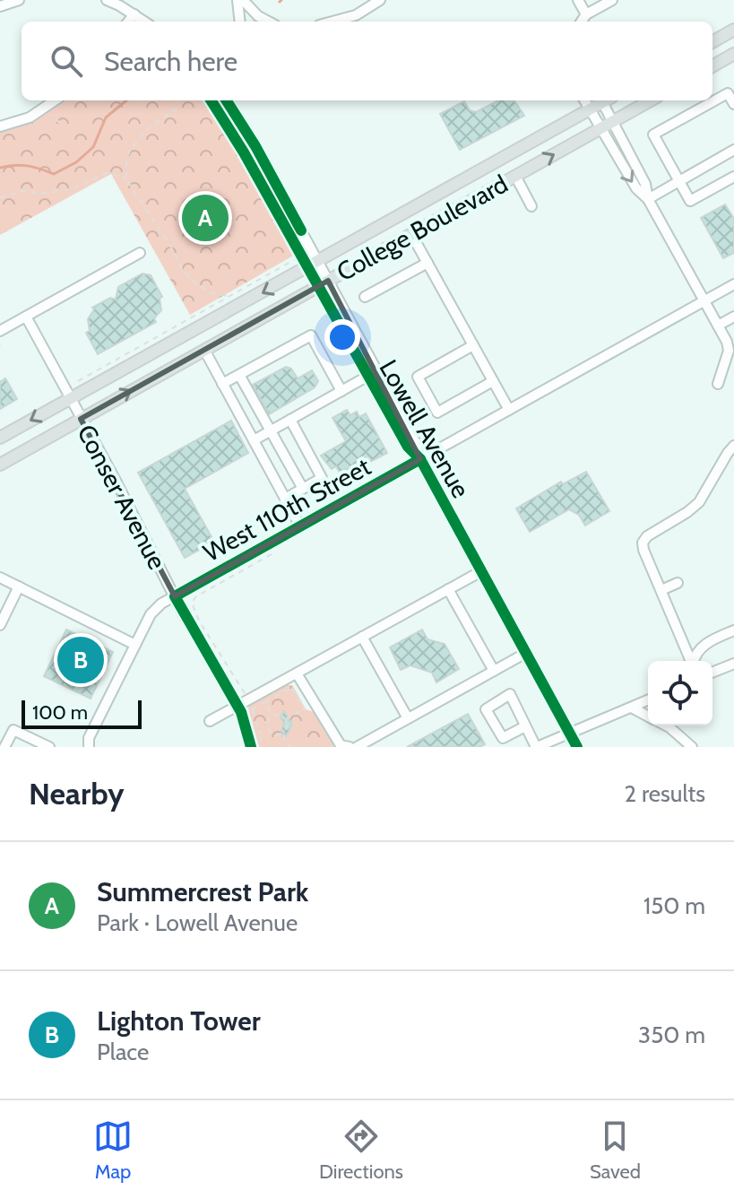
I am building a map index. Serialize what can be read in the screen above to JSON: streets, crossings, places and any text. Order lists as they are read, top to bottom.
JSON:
{
  "streets": {
    "main road": ["College Boulevard"],
    "street": ["Lowell Avenue", "Conser Avenue", "West 110th Street"]
  },
  "crossings": [
    ["College Boulevard", "Lowell Avenue"],
    ["College Boulevard", "Conser Avenue"],
    ["Lowell Avenue", "West 110th Street"],
    ["Conser Avenue", "West 110th Street"]
  ],
  "scale_bar": "100 m",
  "page": {
    "search": "Search here",
    "pins": ["A", "B"],
    "scale": "100 m",
    "heading": ["Nearby", "2 results"],
    "list": [
      {
        "mark": "A",
        "name": "Summercrest Park",
        "note": "Park · Lowell Avenue",
        "value": "150 m"
      },
      {
        "mark": "B",
        "name": "Lighton Tower",
        "note": "Place",
        "value": "350 m"
      }
    ],
    "nav": ["Map", "Directions", "Saved"]
  }
}
